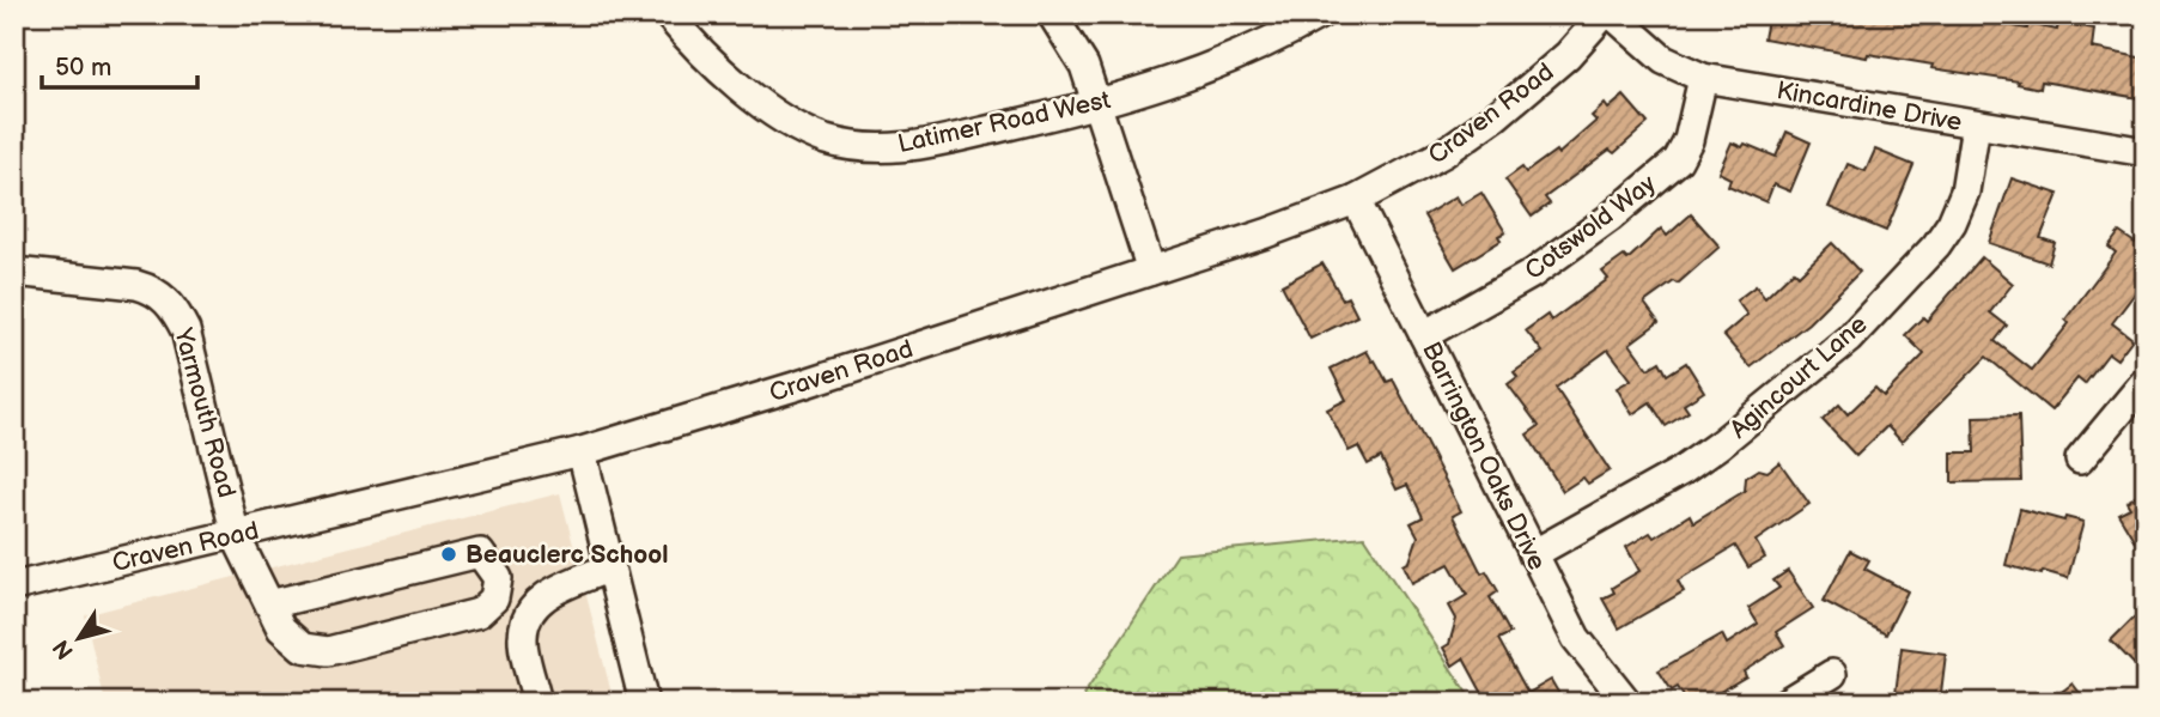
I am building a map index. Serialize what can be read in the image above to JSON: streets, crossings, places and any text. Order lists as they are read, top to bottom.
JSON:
{
  "streets": {
    "street": [
      "Kincardine Drive",
      "Craven Road",
      "Latimer Road West",
      "Cotswold Way",
      "Agincourt Lane",
      "Yarmouth Road",
      "Barrington Oaks Drive"
    ]
  },
  "crossings": [
    ["Kincardine Drive", "Cotswold Way"],
    ["Kincardine Drive", "Agincourt Lane"],
    ["Craven Road", "Yarmouth Road"],
    ["Craven Road", "Barrington Oaks Drive"],
    ["Cotswold Way", "Barrington Oaks Drive"],
    ["Agincourt Lane", "Barrington Oaks Drive"]
  ],
  "places": ["Beauclerc School"],
  "scale_bar": "50 m",
  "north": "bottom left"
}
